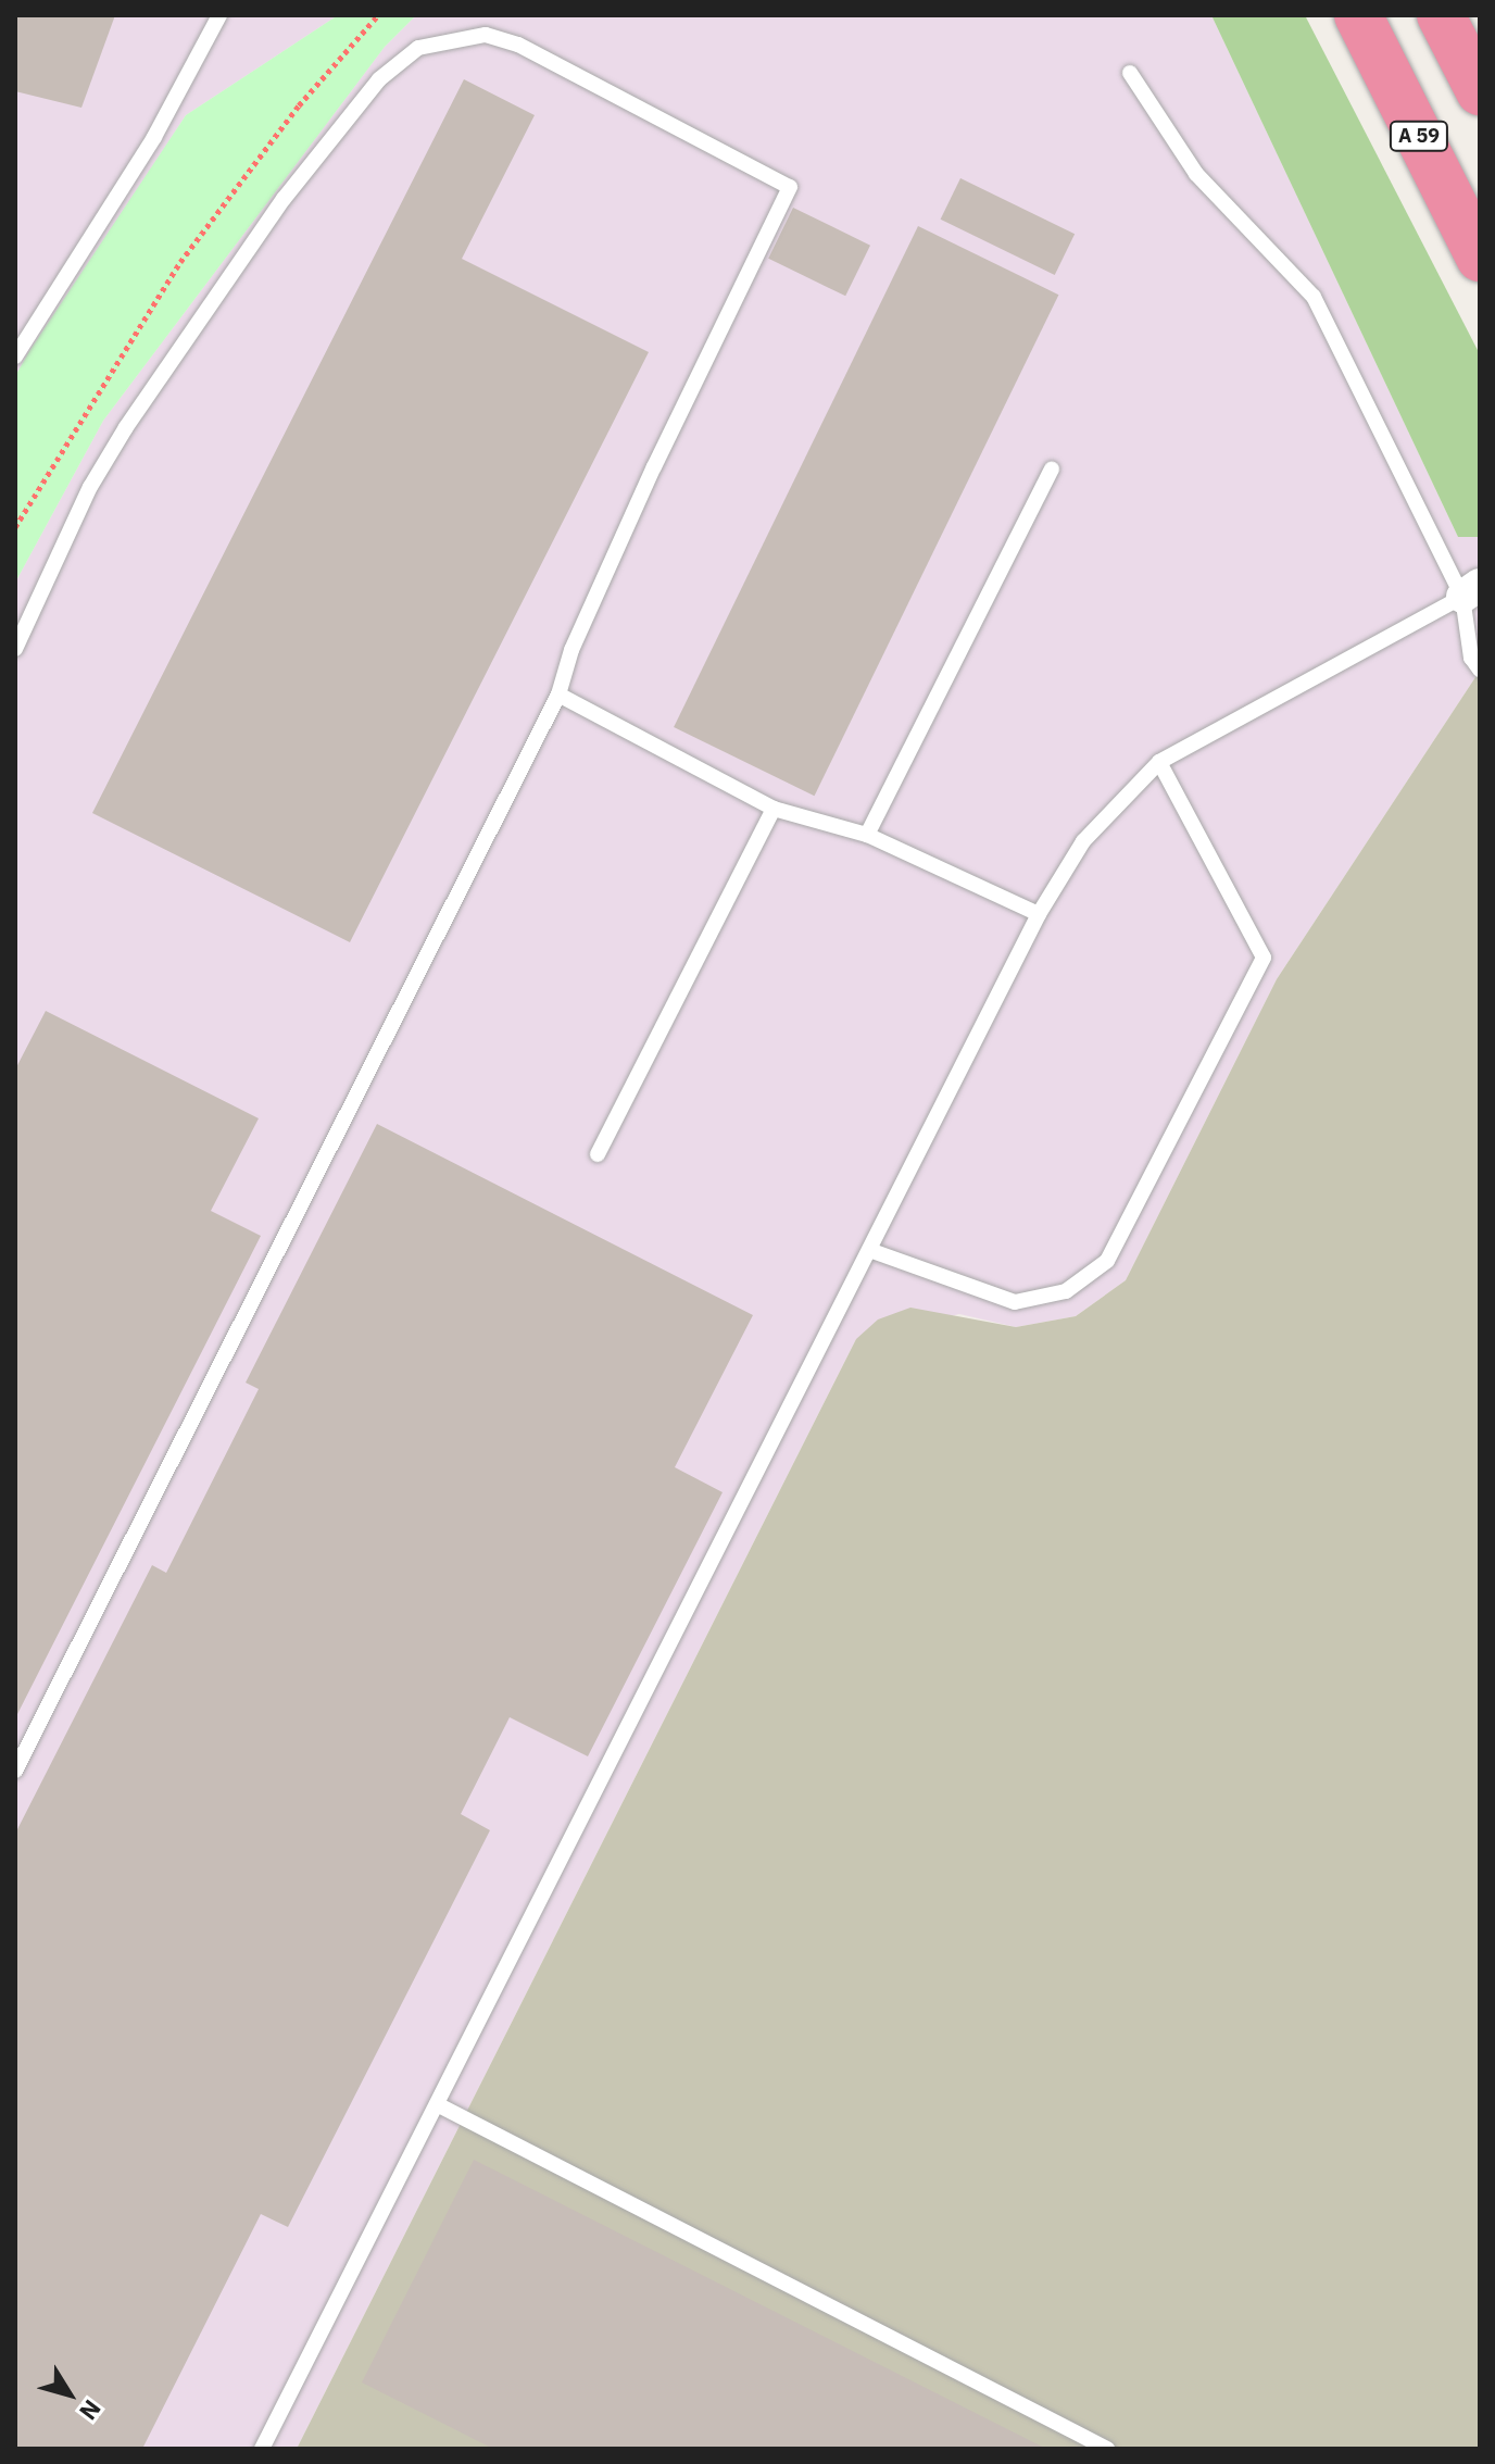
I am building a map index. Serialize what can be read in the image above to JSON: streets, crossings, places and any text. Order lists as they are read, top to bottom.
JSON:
{
  "streets": {
    "highway": ["A 59"]
  },
  "north": "bottom right"
}
